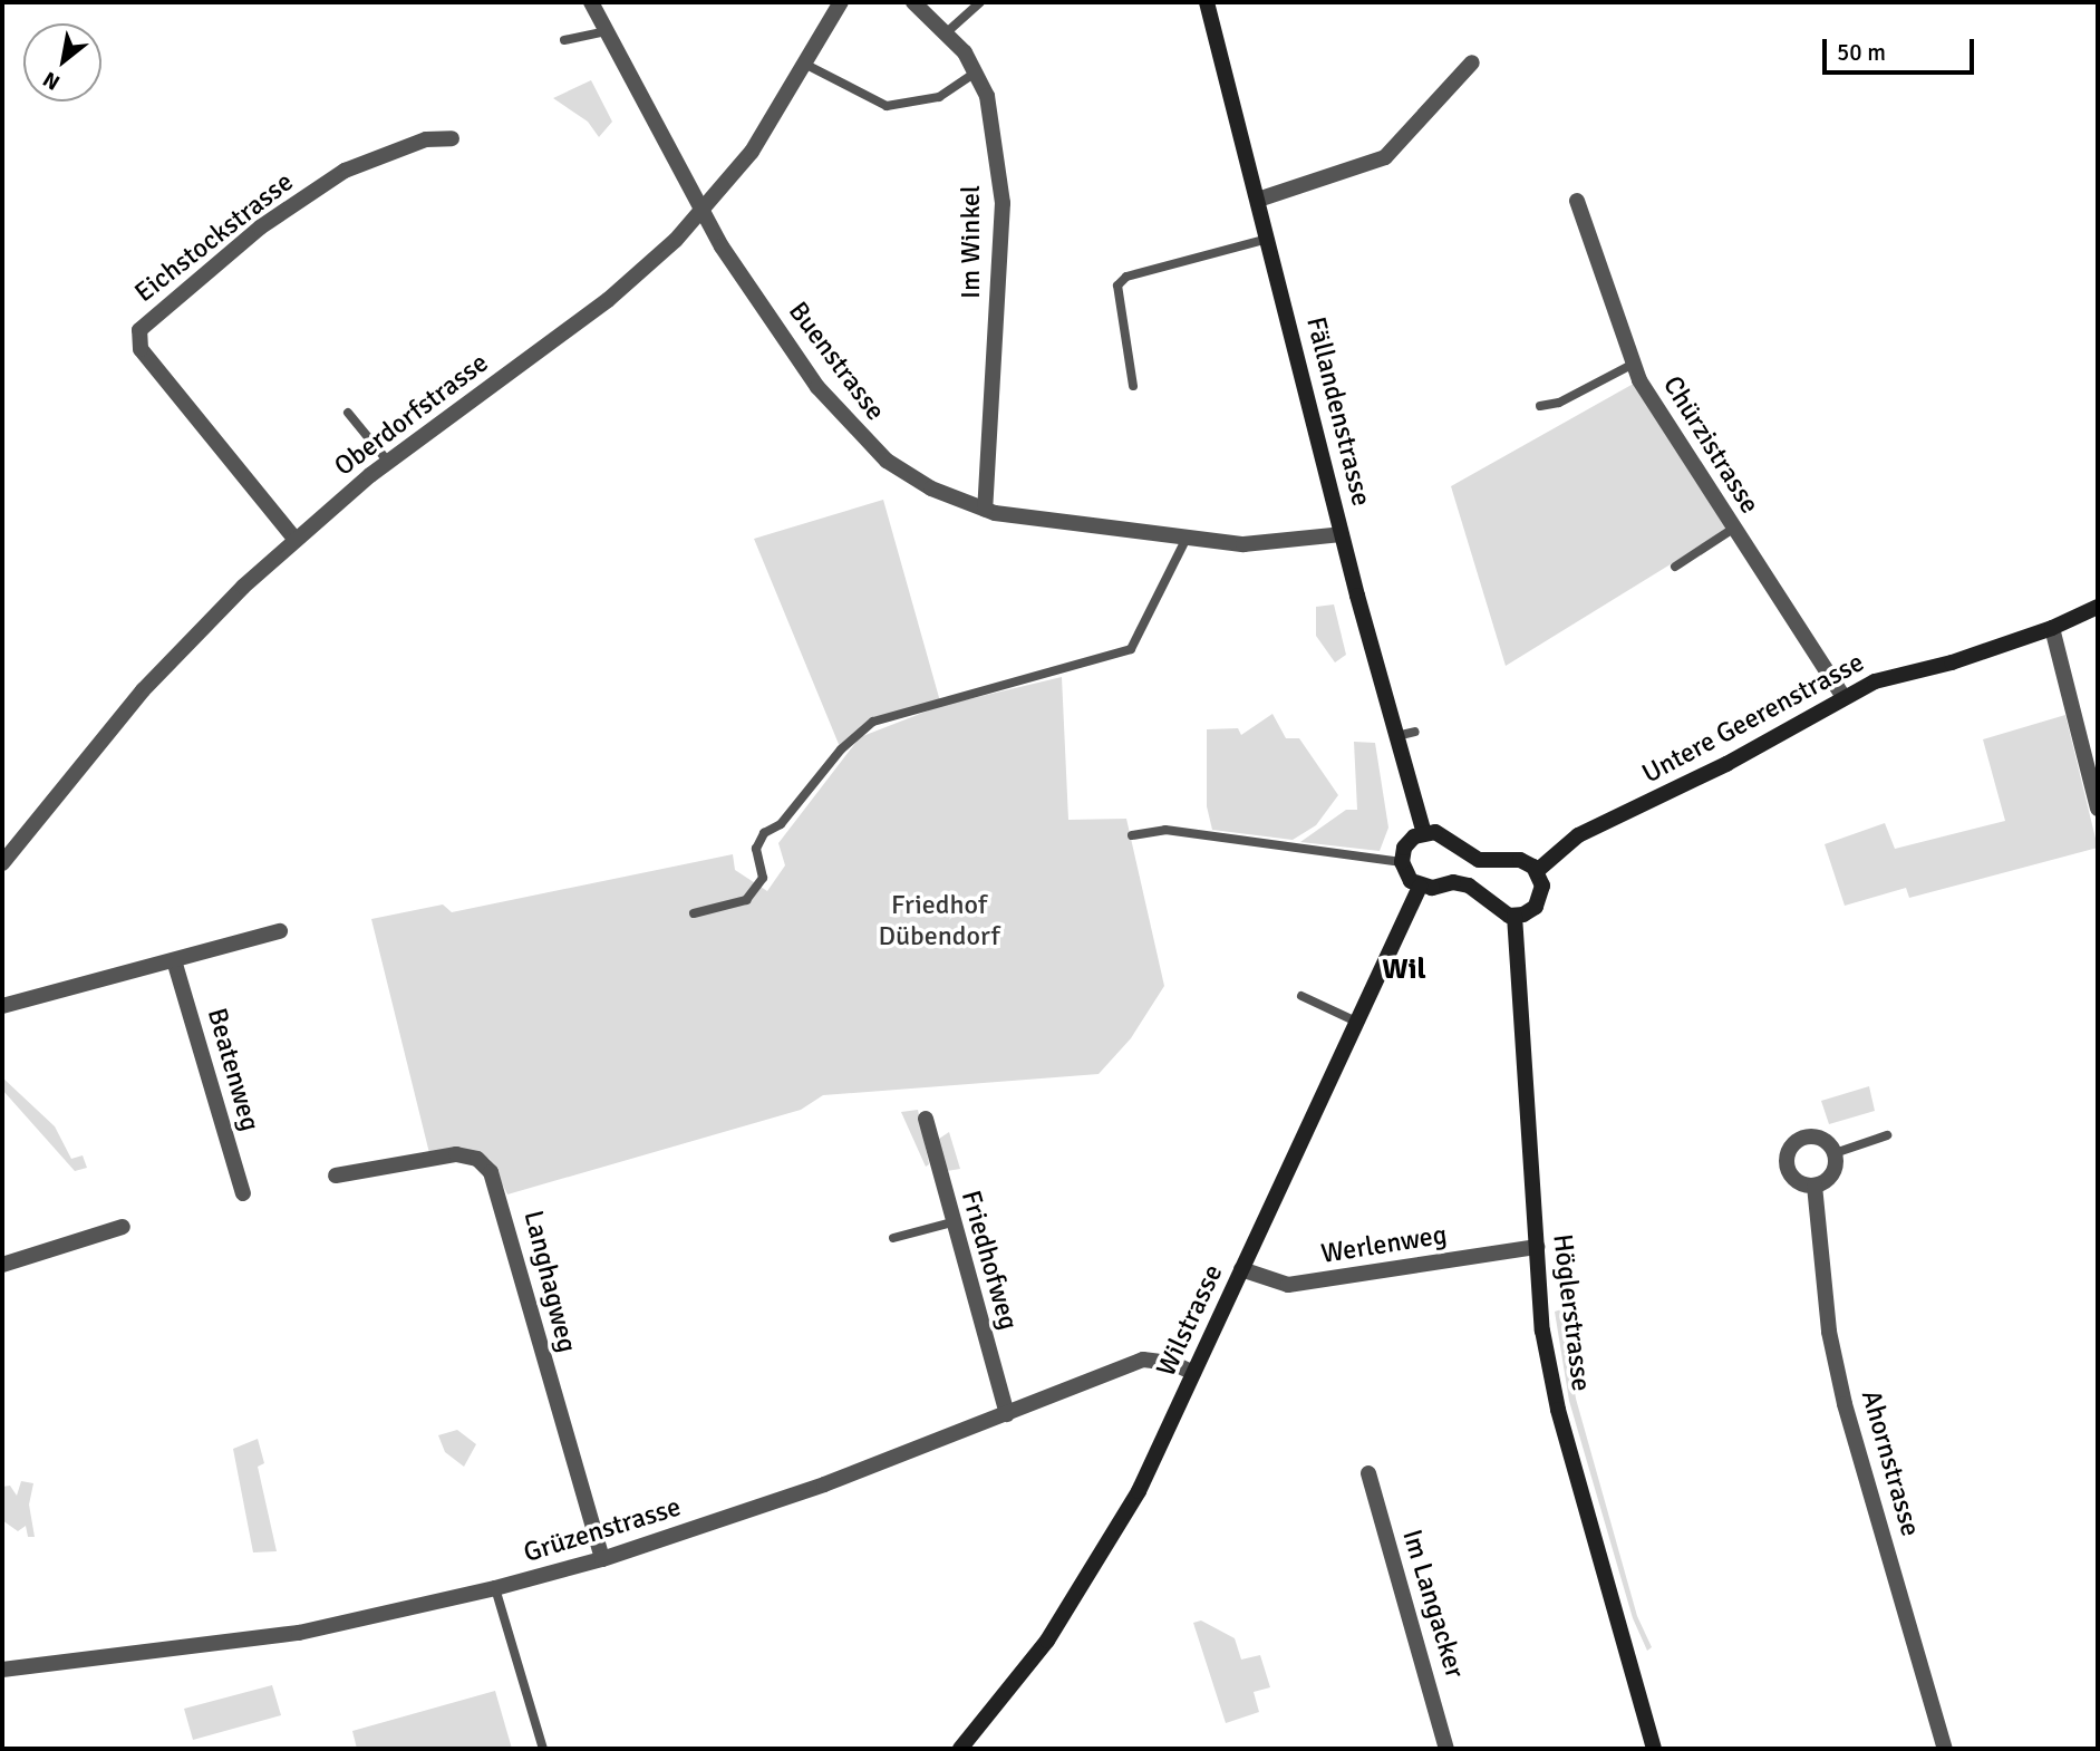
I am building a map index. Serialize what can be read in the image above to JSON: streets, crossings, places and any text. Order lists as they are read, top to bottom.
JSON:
{
  "streets": {
    "main road": [
      "Fällandenstrasse",
      "Untere Geerenstrasse",
      "Höglerstrasse",
      "Wilstrasse"
    ],
    "street": [
      "Eichstockstrasse",
      "Im Winkel",
      "Buenstrasse",
      "Oberdorfstrasse",
      "Chürzistrasse",
      "Beatenweg",
      "Werlenweg",
      "Friedhofweg",
      "Langhagweg",
      "Ahornstrasse",
      "Grüzenstrasse",
      "Im Langacker"
    ]
  },
  "crossings": [
    ["Eichstockstrasse", "Oberdorfstrasse"],
    ["Im Winkel", "Buenstrasse"],
    ["Buenstrasse", "Fällandenstrasse"],
    ["Buenstrasse", "Oberdorfstrasse"],
    ["Chürzistrasse", "Untere Geerenstrasse"],
    ["Werlenweg", "Höglerstrasse"],
    ["Werlenweg", "Wilstrasse"],
    ["Friedhofweg", "Grüzenstrasse"],
    ["Langhagweg", "Grüzenstrasse"],
    ["Wilstrasse", "Grüzenstrasse"]
  ],
  "districts": ["Wil"],
  "parks": ["Friedhof Dübendorf"],
  "scale_bar": "50 m",
  "north": "bottom left"
}
